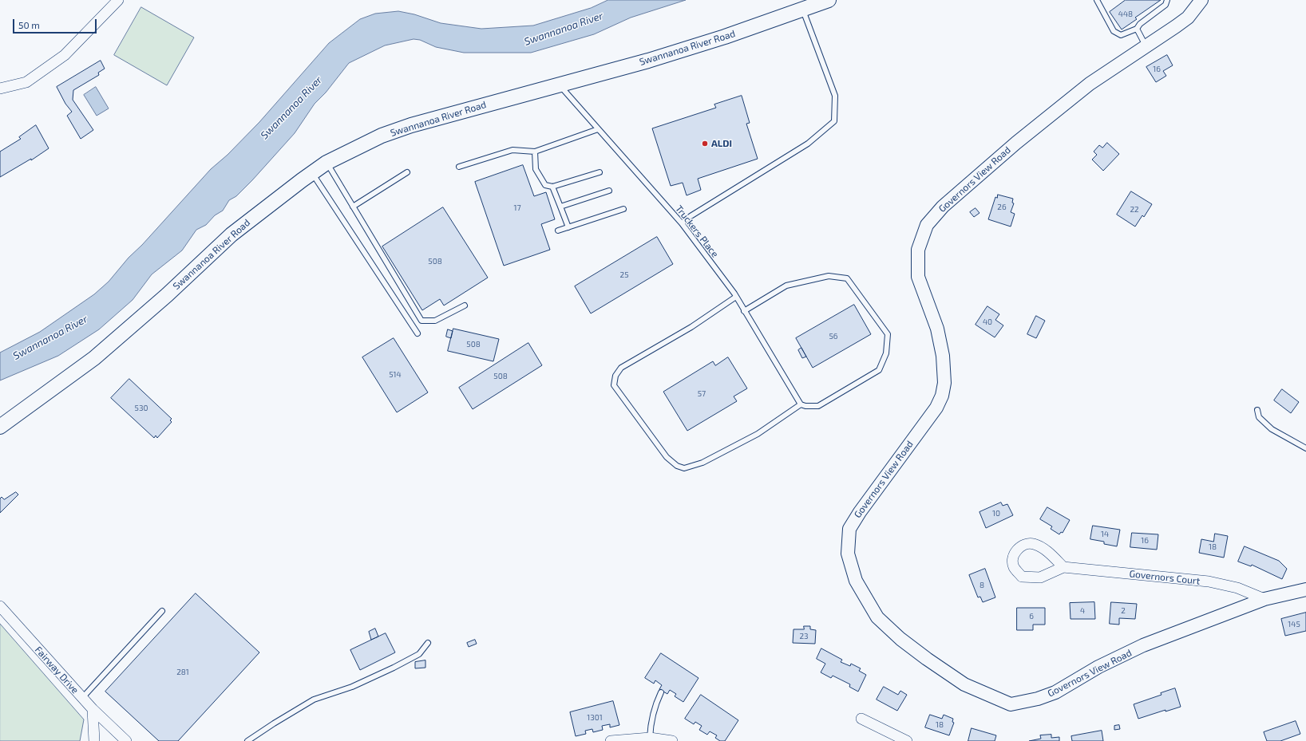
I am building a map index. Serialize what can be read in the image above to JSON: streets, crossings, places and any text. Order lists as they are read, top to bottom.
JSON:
{
  "streets": {
    "main road": ["Swannanoa River Road"],
    "street": ["Governors View Road", "Governors Court", "Fairway Drive"],
    "lane": ["Truckers Place"]
  },
  "crossings": [
    ["Swannanoa River Road", "Truckers Place"],
    ["Governors View Road", "Governors Court"]
  ],
  "water": ["Swannanoa River"],
  "places": ["ALDI"],
  "house_numbers": [
    "448",
    "16",
    "26",
    "17",
    "22",
    "508",
    "25",
    "40",
    "56",
    "508",
    "514",
    "508",
    "57",
    "530",
    "10",
    "14",
    "16",
    "18",
    "8",
    "4",
    "2",
    "6",
    "145",
    "23",
    "281",
    "1301",
    "18"
  ],
  "scale_bar": "50 m"
}
